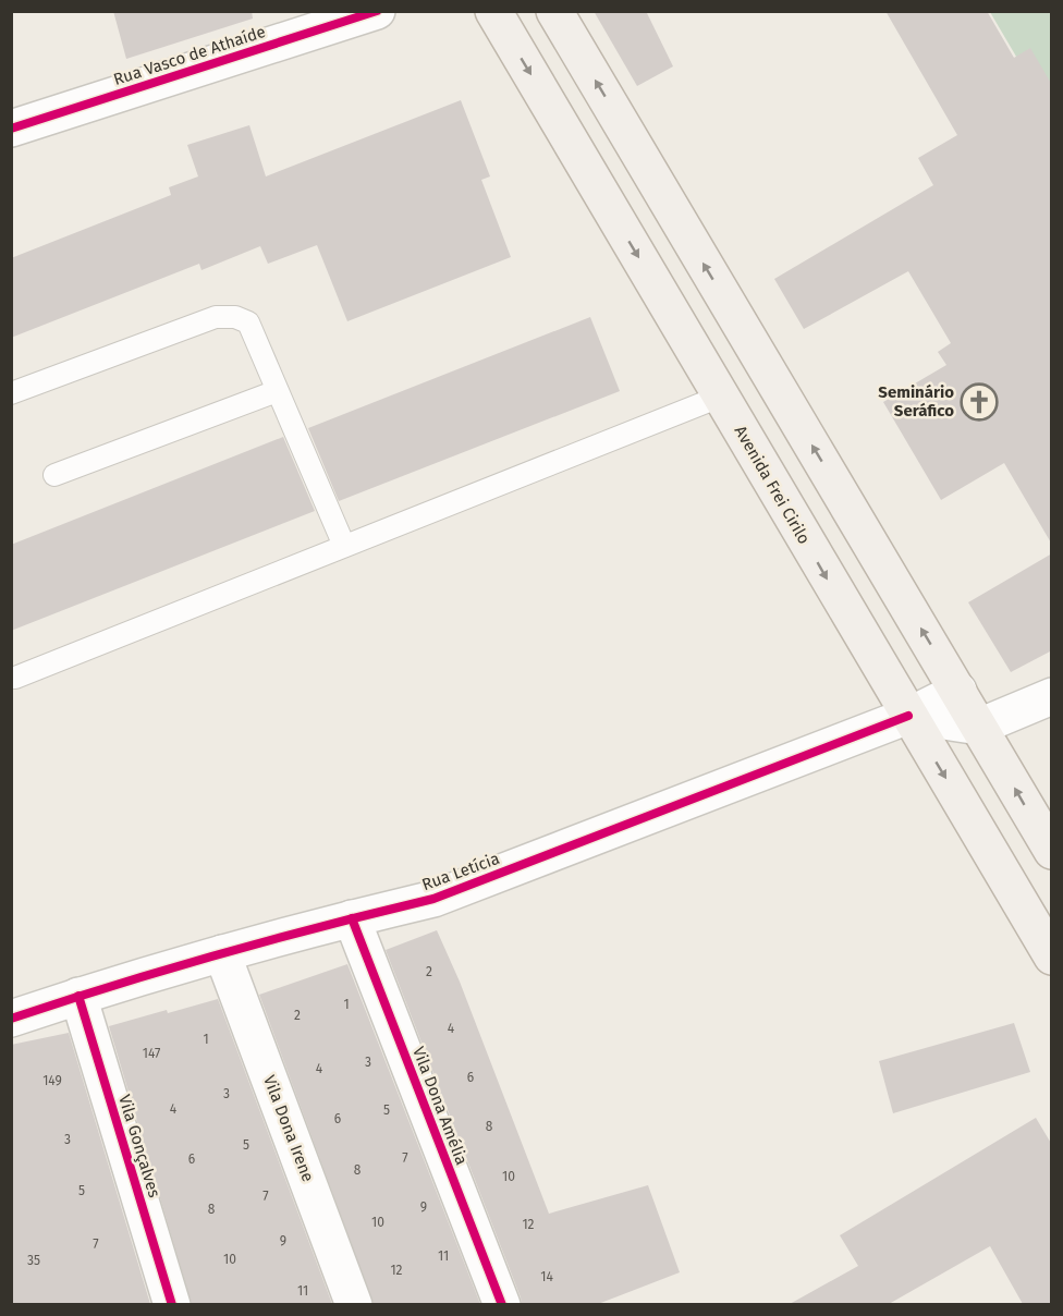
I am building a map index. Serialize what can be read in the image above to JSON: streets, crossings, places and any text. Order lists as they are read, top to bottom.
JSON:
{
  "streets": {
    "main road": ["Avenida Frei Cirilo"],
    "street": [
      "Rua Vasco de Athaíde",
      "Rua Letícia",
      "Vila Dona Amélia",
      "Vila Dona Irene",
      "Vila Gonçalves"
    ]
  },
  "crossings": [
    ["Avenida Frei Cirilo", "Rua Letícia"],
    ["Rua Letícia", "Vila Dona Amélia"],
    ["Rua Letícia", "Vila Dona Irene"],
    ["Rua Letícia", "Vila Gonçalves"]
  ],
  "places": {
    "church": ["Seminário Seráfico"]
  },
  "house_numbers": [
    "2",
    "1",
    "2",
    "4",
    "1",
    "147",
    "3",
    "4",
    "6",
    "149",
    "3",
    "4",
    "5",
    "6",
    "8",
    "3",
    "5",
    "7",
    "6",
    "8",
    "10",
    "5",
    "7",
    "9",
    "8",
    "10",
    "12",
    "9",
    "7",
    "11",
    "10",
    "35",
    "12",
    "14",
    "11"
  ]
}
